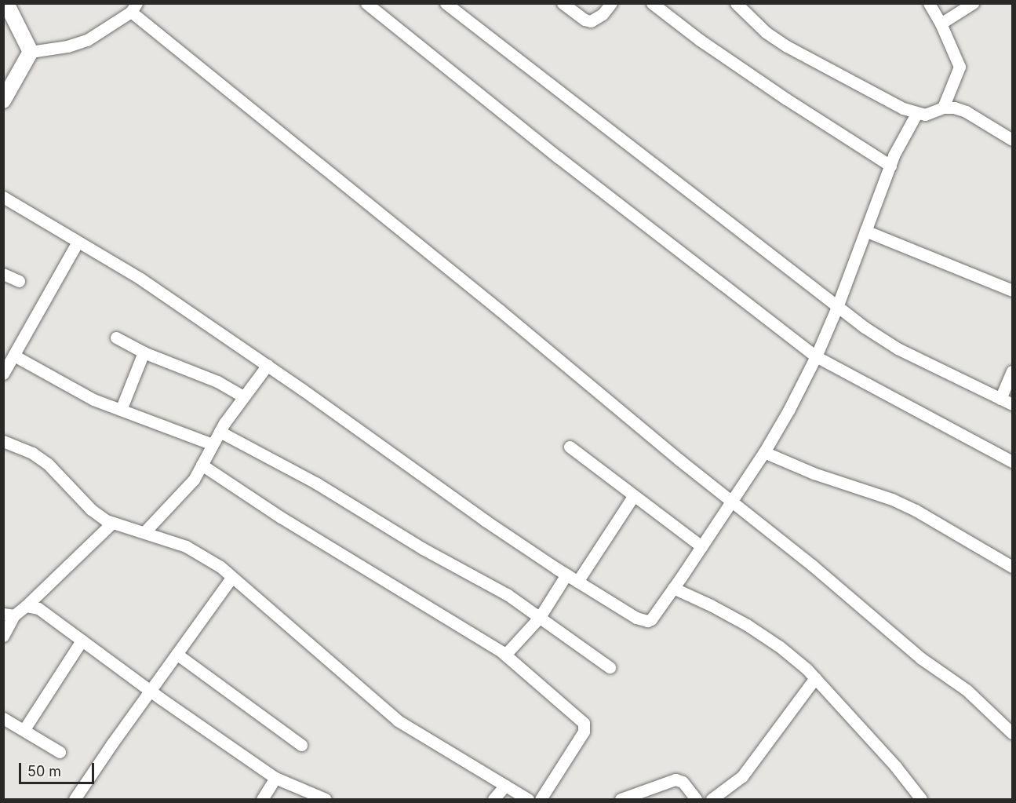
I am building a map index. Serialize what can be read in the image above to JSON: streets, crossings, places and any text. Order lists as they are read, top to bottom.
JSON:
{
  "scale_bar": "50 m"
}
